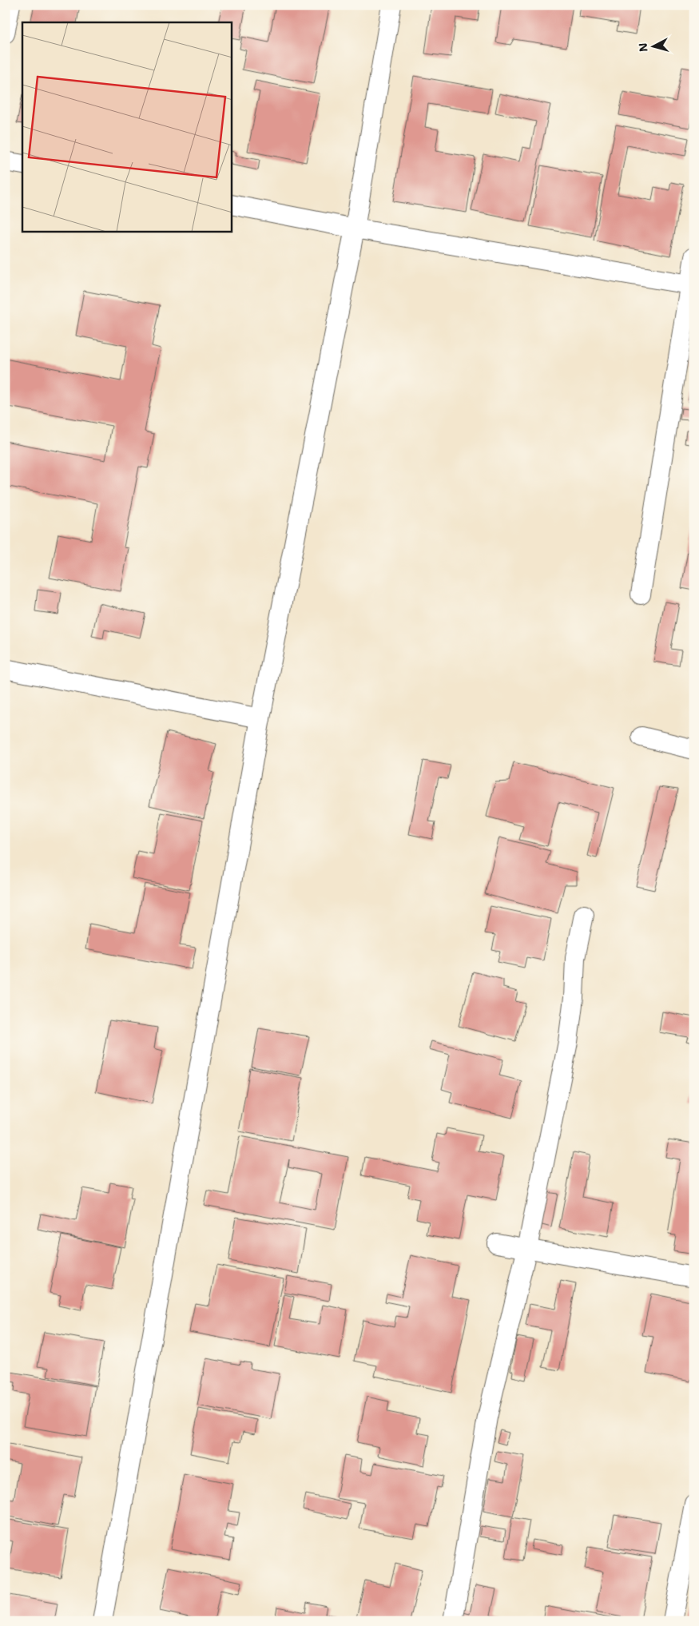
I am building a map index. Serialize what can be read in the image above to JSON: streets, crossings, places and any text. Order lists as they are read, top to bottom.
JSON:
{
  "north": "left"
}
